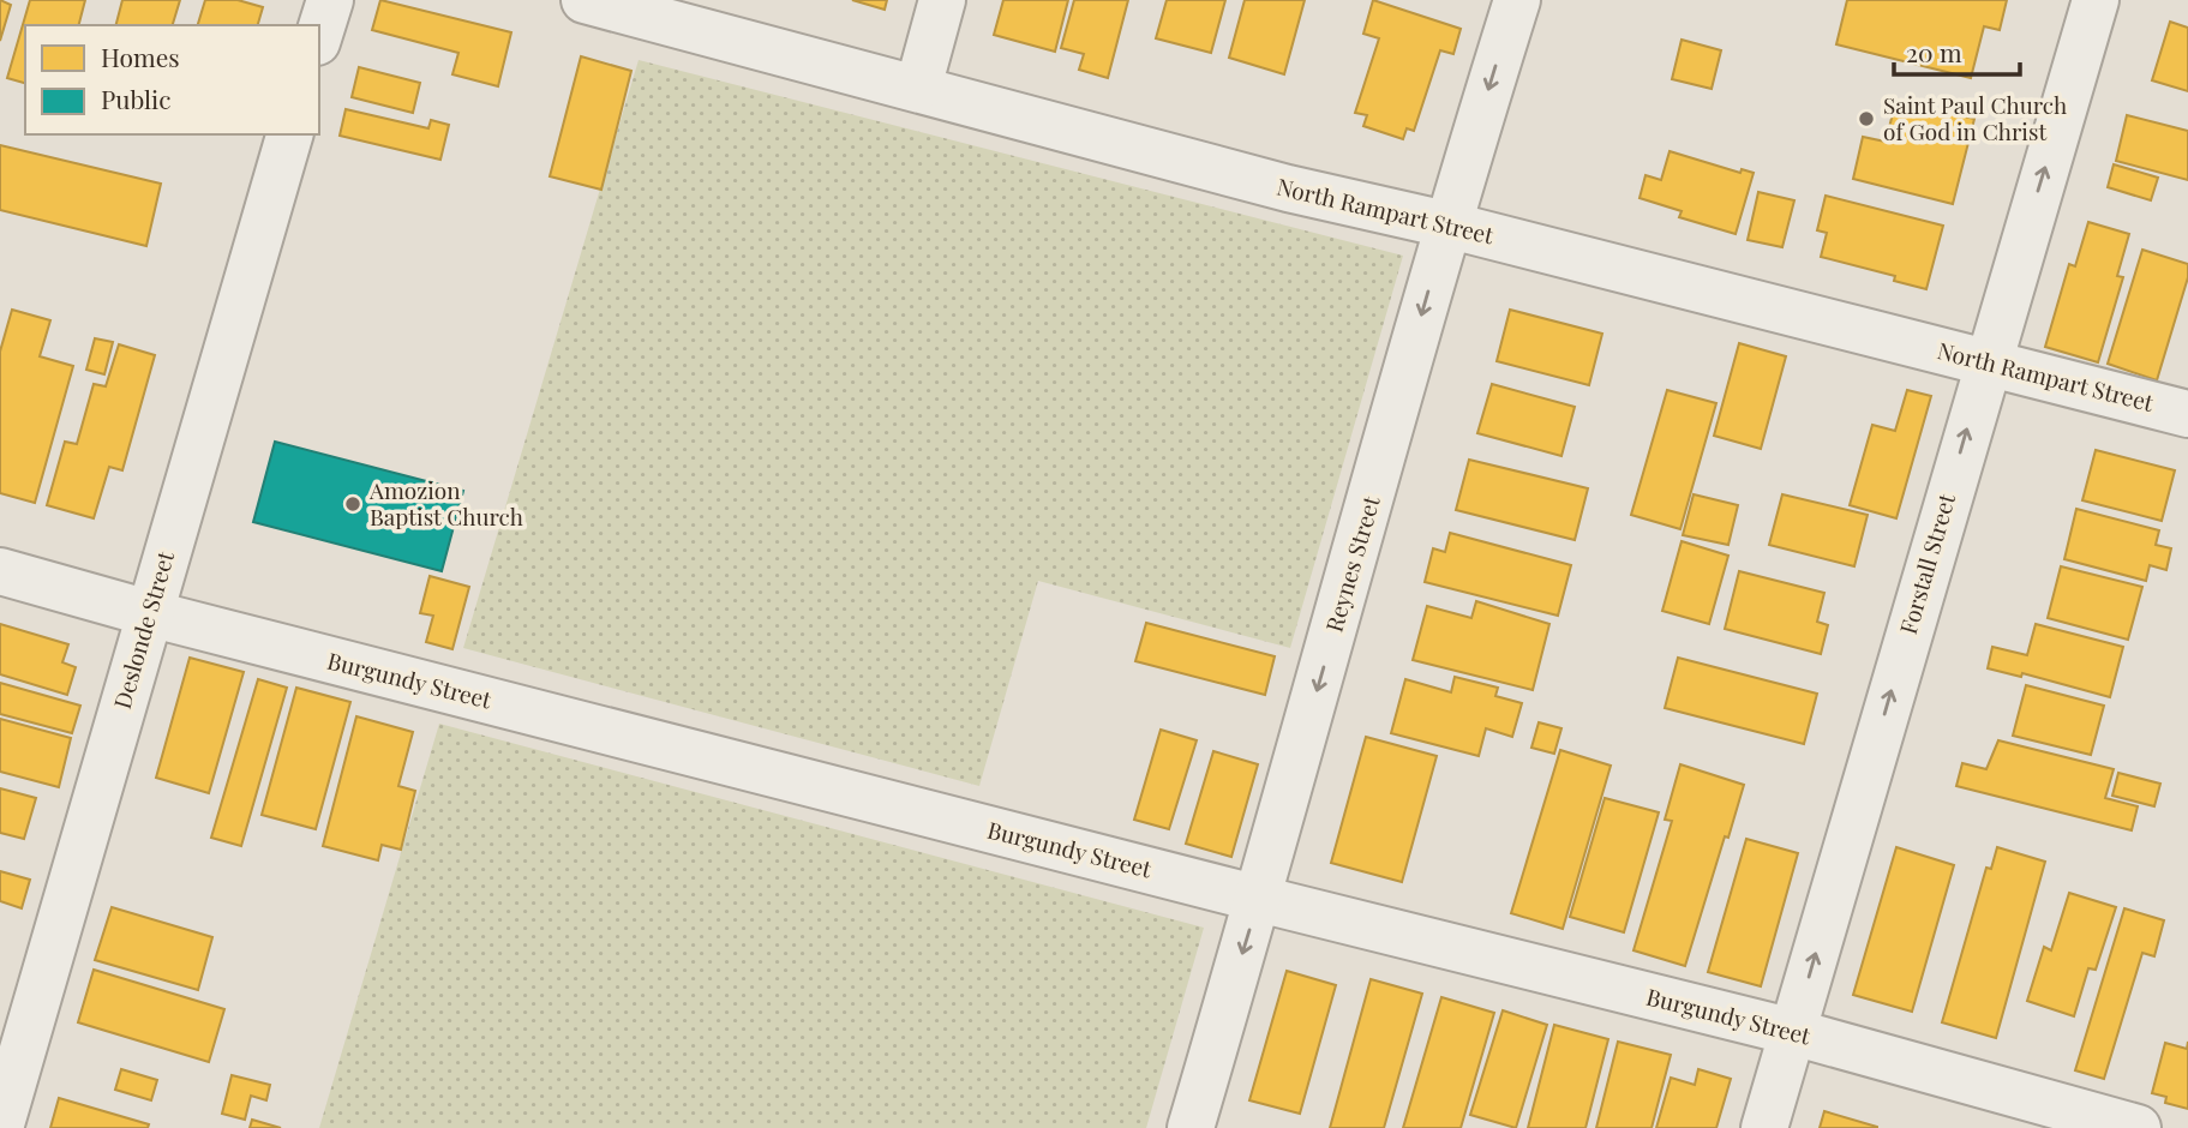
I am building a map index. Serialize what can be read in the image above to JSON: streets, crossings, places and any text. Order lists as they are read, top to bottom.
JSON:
{
  "streets": {
    "street": [
      "North Rampart Street",
      "Reynes Street",
      "Forstall Street",
      "Deslonde Street",
      "Burgundy Street"
    ]
  },
  "crossings": [
    ["North Rampart Street", "Reynes Street"],
    ["North Rampart Street", "Forstall Street"],
    ["Reynes Street", "Burgundy Street"],
    ["Forstall Street", "Burgundy Street"],
    ["Deslonde Street", "Burgundy Street"]
  ],
  "one_way": ["Reynes Street", "Forstall Street"],
  "places": ["Saint Paul Church of God in Christ", "Amozion Baptist Church"],
  "legend": ["Homes", "Public"],
  "scale_bar": "20 m"
}
